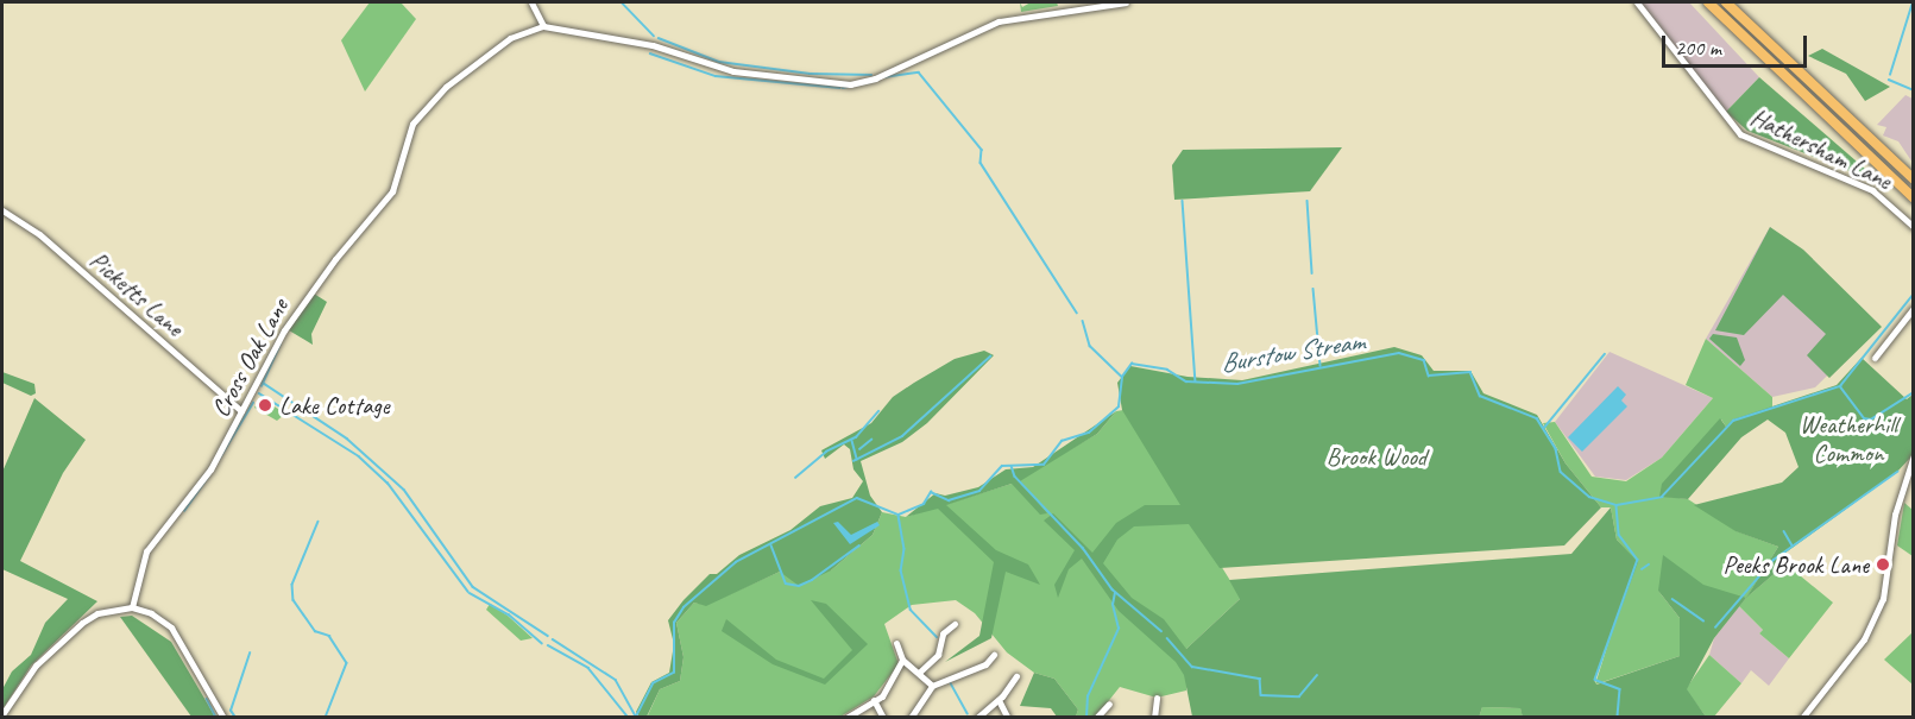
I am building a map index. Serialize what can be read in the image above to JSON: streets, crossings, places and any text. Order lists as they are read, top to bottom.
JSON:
{
  "streets": {
    "street": ["Hathersham Lane", "Picketts Lane", "Cross Oak Lane"]
  },
  "crossings": [
    ["Picketts Lane", "Cross Oak Lane"]
  ],
  "water": ["Burstow Stream"],
  "parks": ["Weatherhill Common", "Brook Wood"],
  "places": ["Lake Cottage", "Peeks Brook Lane"],
  "scale_bar": "200 m"
}
